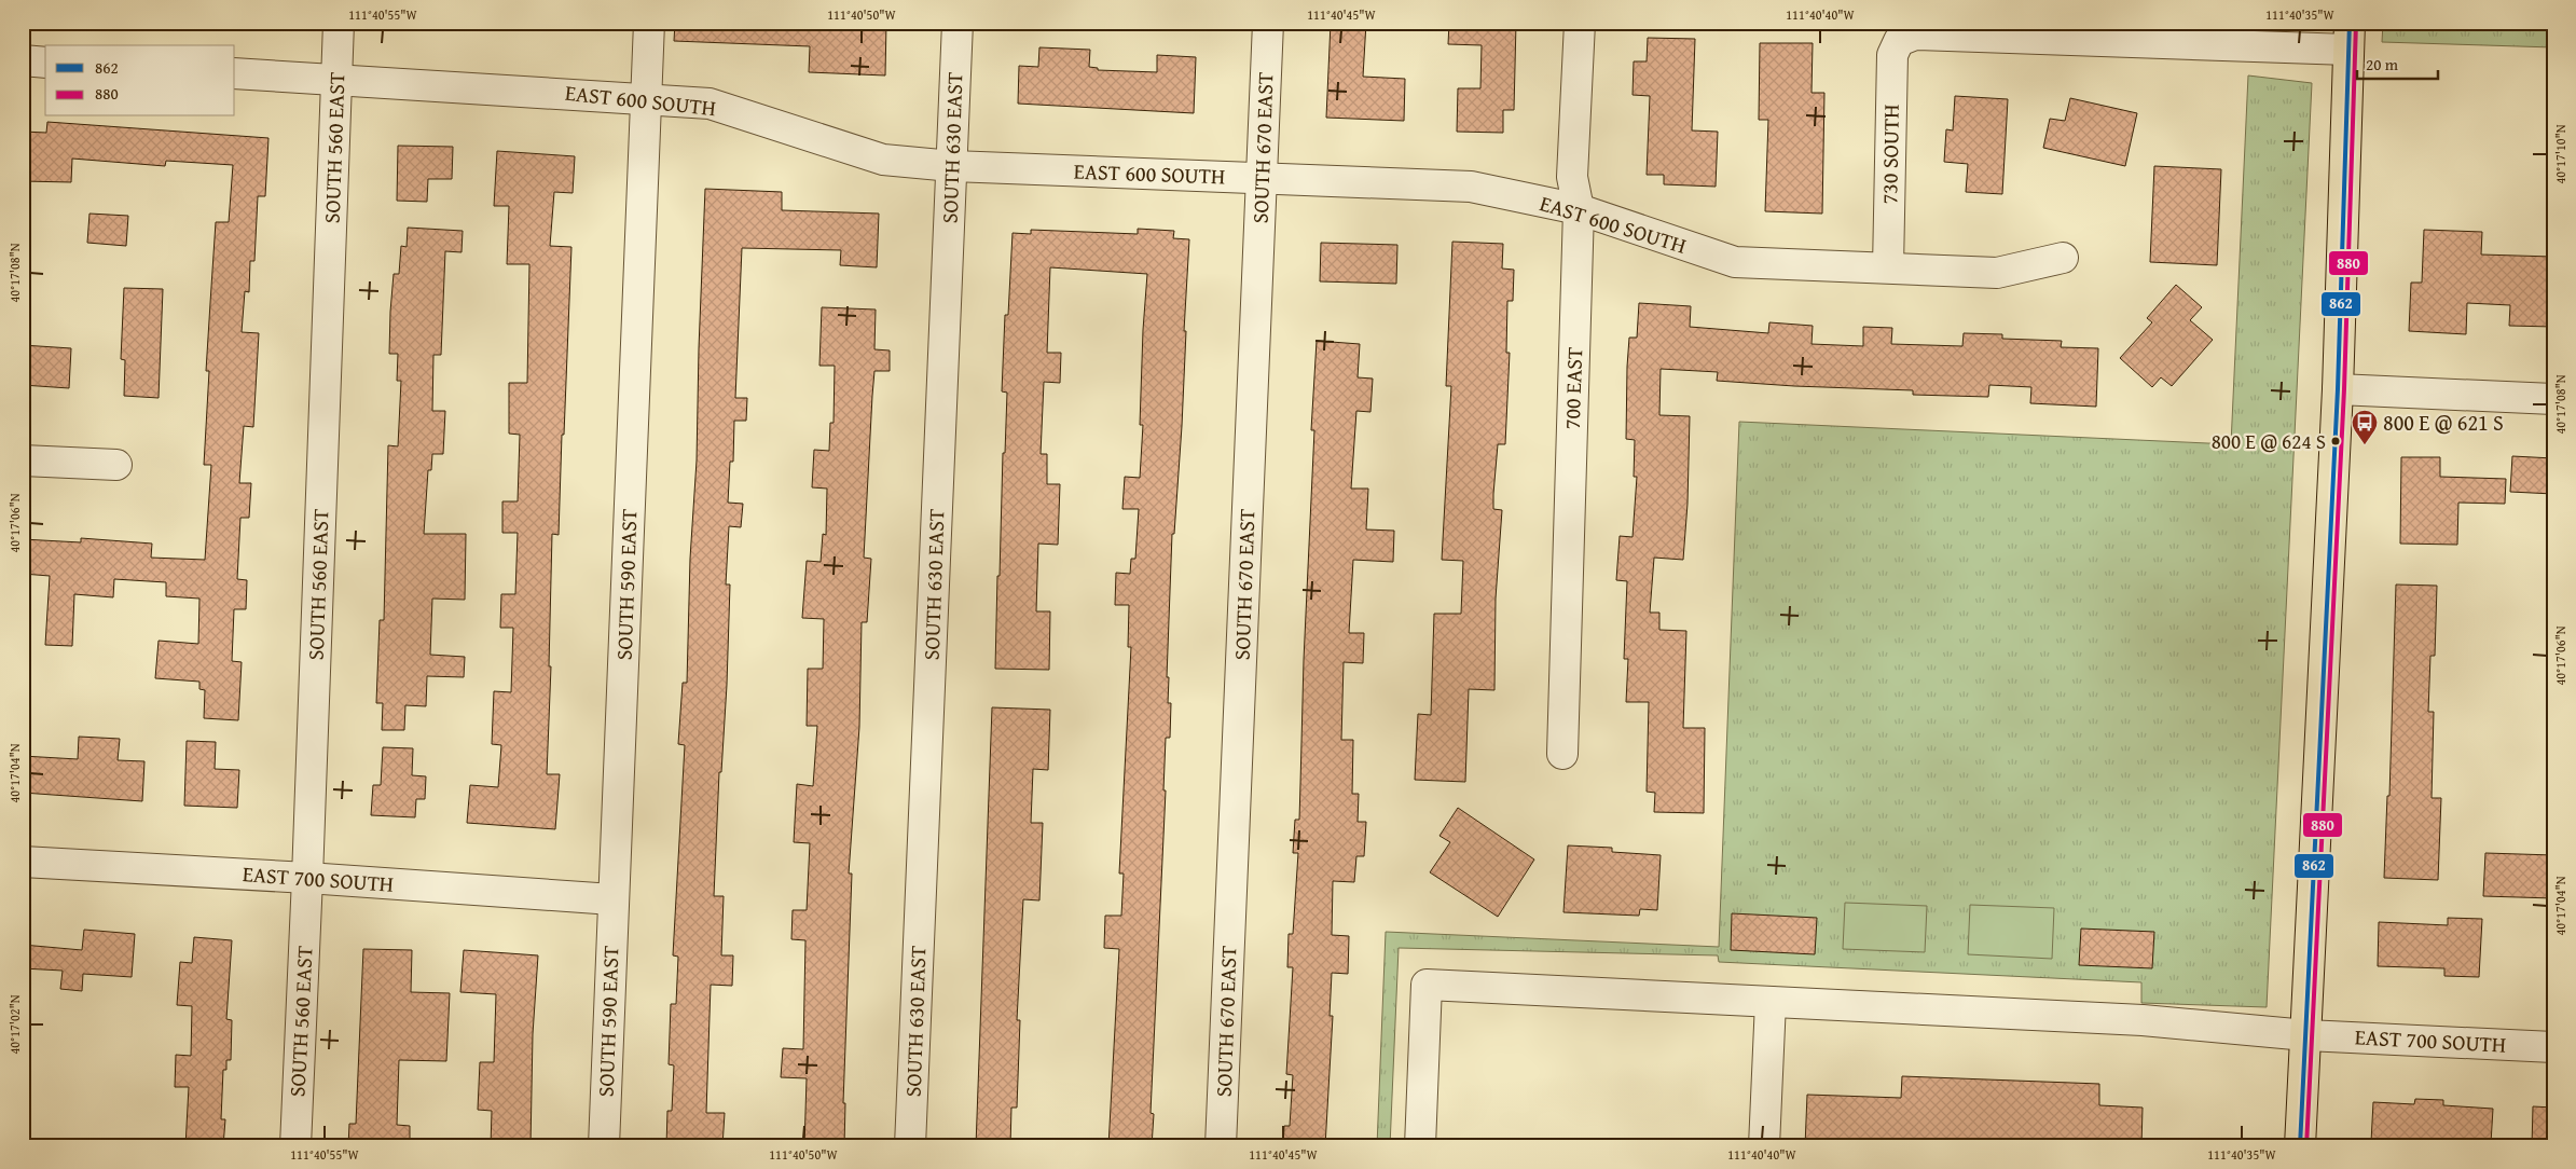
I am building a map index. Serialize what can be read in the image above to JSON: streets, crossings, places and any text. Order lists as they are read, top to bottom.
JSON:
{
  "streets": {
    "street": [
      "EAST 600 SOUTH",
      "SOUTH 560 EAST",
      "SOUTH 630 EAST",
      "SOUTH 670 EAST",
      "730 SOUTH",
      "700 EAST",
      "SOUTH 590 EAST",
      "EAST 700 SOUTH"
    ]
  },
  "crossings": [
    ["EAST 600 SOUTH", "SOUTH 560 EAST"],
    ["EAST 600 SOUTH", "SOUTH 630 EAST"],
    ["EAST 600 SOUTH", "SOUTH 670 EAST"],
    ["EAST 600 SOUTH", "730 SOUTH"],
    ["EAST 600 SOUTH", "700 EAST"],
    ["EAST 600 SOUTH", "SOUTH 590 EAST"],
    ["SOUTH 560 EAST", "EAST 700 SOUTH"],
    ["SOUTH 590 EAST", "EAST 700 SOUTH"]
  ],
  "places": {
    "other": ["800 E @ 624 S"],
    "bus stop": ["800 E @ 621 S"]
  },
  "lines": ["transit line 862", "transit line 880"],
  "legend": ["862", "880"],
  "scale_bar": "20 m",
  "coordinates": [
    "111°40'55\"W",
    "111°40'50\"W",
    "111°40'45\"W",
    "111°40'40\"W",
    "111°40'35\"W",
    "40°17'10\"N",
    "40°17'08\"N",
    "40°17'06\"N",
    "40°17'04\"N",
    "40°17'02\"N"
  ]
}
